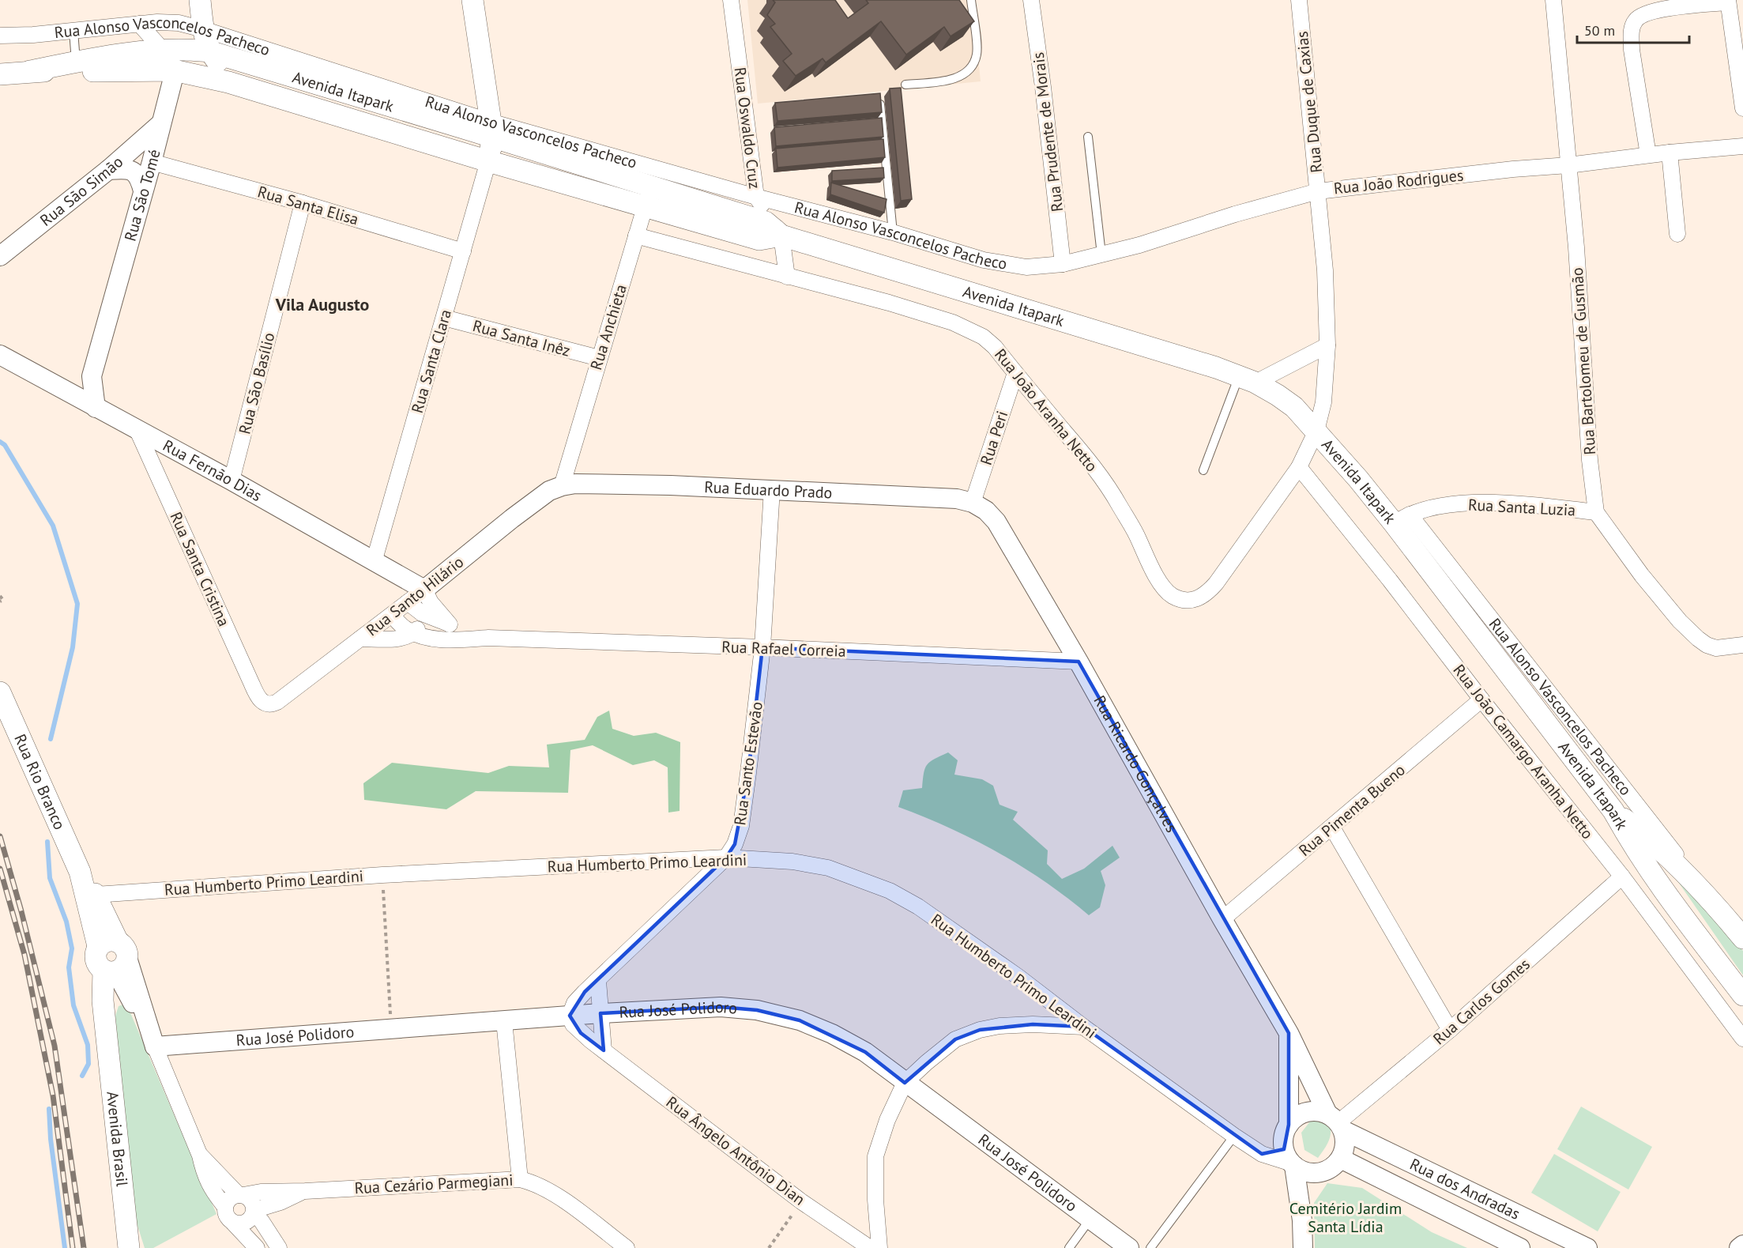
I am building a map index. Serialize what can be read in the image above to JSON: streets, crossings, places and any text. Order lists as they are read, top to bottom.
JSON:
{
  "streets": {
    "main road": [
      "Rua Alonso Vasconcelos Pacheco",
      "Avenida Itapark",
      "Rua Rio Branco",
      "Avenida Brasil"
    ],
    "street": [
      "Rua Duque de Caxias",
      "Rua Oswaldo Cruz",
      "Rua Prudente de Morais",
      "Rua João Rodrigues",
      "Rua São Simão",
      "Rua São Tomé",
      "Rua Santa Elisa",
      "Rua Anchieta",
      "Rua Santa Inêz",
      "Rua Santa Clara",
      "Rua Bartolomeu de Gusmão",
      "Rua São Basílio",
      "Rua João Aranha Netto",
      "Rua Peri",
      "Rua Fernão Dias",
      "Rua Eduardo Prado",
      "Rua Santa Luzia",
      "Rua Santa Cristina",
      "Rua Santo Hilário",
      "Rua Rafael Correia",
      "Rua João Camargo Aranha Netto",
      "Rua Santo Estevão",
      "Rua Ricardo Gonçalves",
      "Rua Pimenta Bueno",
      "Rua Humberto Primo Leardini",
      "Rua Carlos Gomes",
      "Rua José Polidoro",
      "Rua Ângelo Antônio Dian",
      "Rua Cezário Parmegiani",
      "Rua dos Andradas"
    ]
  },
  "crossings": [
    ["Rua Alonso Vasconcelos Pacheco", "Avenida Itapark"],
    ["Rua Alonso Vasconcelos Pacheco", "Rua Oswaldo Cruz"],
    ["Rua Alonso Vasconcelos Pacheco", "Rua Prudente de Morais"],
    ["Rua Alonso Vasconcelos Pacheco", "Rua João Rodrigues"],
    ["Rua Alonso Vasconcelos Pacheco", "Rua Anchieta"],
    ["Rua Alonso Vasconcelos Pacheco", "Rua Santa Luzia"],
    ["Avenida Itapark", "Rua Duque de Caxias"],
    ["Avenida Itapark", "Rua Oswaldo Cruz"],
    ["Avenida Itapark", "Rua São Tomé"],
    ["Avenida Itapark", "Rua Anchieta"],
    ["Avenida Itapark", "Rua Santa Clara"],
    ["Avenida Itapark", "Rua João Aranha Netto"],
    ["Avenida Itapark", "Rua Santa Luzia"],
    ["Rua Duque de Caxias", "Rua João Rodrigues"],
    ["Rua Duque de Caxias", "Rua João Aranha Netto"],
    ["Rua Oswaldo Cruz", "Rua João Aranha Netto"],
    ["Rua Prudente de Morais", "Rua João Rodrigues"],
    ["Rua João Rodrigues", "Rua Bartolomeu de Gusmão"],
    ["Rua São Simão", "Rua São Tomé"],
    ["Rua São Tomé", "Rua Santa Elisa"],
    ["Rua São Tomé", "Rua Fernão Dias"],
    ["Rua Santa Elisa", "Rua Santa Clara"],
    ["Rua Santa Elisa", "Rua São Basílio"],
    ["Rua Anchieta", "Rua Santa Inêz"],
    ["Rua Anchieta", "Rua João Aranha Netto"],
    ["Rua Anchieta", "Rua Eduardo Prado"],
    ["Rua Anchieta", "Rua Santo Hilário"],
    ["Rua Santa Inêz", "Rua Santa Clara"],
    ["Rua Santa Clara", "Rua Fernão Dias"],
    ["Rua Bartolomeu de Gusmão", "Rua Santa Luzia"],
    ["Rua São Basílio", "Rua Fernão Dias"],
    ["Rua João Aranha Netto", "Rua Peri"],
    ["Rua João Aranha Netto", "Rua João Camargo Aranha Netto"],
    ["Rua Peri", "Rua Eduardo Prado"],
    ["Rua Peri", "Rua Ricardo Gonçalves"],
    ["Rua Fernão Dias", "Rua Santa Cristina"],
    ["Rua Fernão Dias", "Rua Santo Hilário"],
    ["Rua Eduardo Prado", "Rua Santo Hilário"],
    ["Rua Eduardo Prado", "Rua Santo Estevão"],
    ["Rua Eduardo Prado", "Rua Ricardo Gonçalves"],
    ["Rua Santa Cristina", "Rua Santo Hilário"],
    ["Rua Santo Hilário", "Rua Rafael Correia"],
    ["Rua Rafael Correia", "Rua Santo Estevão"],
    ["Rua Rafael Correia", "Rua Ricardo Gonçalves"],
    ["Rua João Camargo Aranha Netto", "Rua Pimenta Bueno"],
    ["Rua João Camargo Aranha Netto", "Rua Carlos Gomes"],
    ["Rua Santo Estevão", "Rua Humberto Primo Leardini"],
    ["Rua Santo Estevão", "Rua José Polidoro"],
    ["Rua Santo Estevão", "Rua Ângelo Antônio Dian"],
    ["Rua Ricardo Gonçalves", "Rua Pimenta Bueno"],
    ["Rua Ricardo Gonçalves", "Rua Humberto Primo Leardini"],
    ["Rua Ricardo Gonçalves", "Rua Carlos Gomes"],
    ["Rua Ricardo Gonçalves", "Rua dos Andradas"],
    ["Rua Rio Branco", "Rua Humberto Primo Leardini"],
    ["Rua Rio Branco", "Avenida Brasil"],
    ["Rua Humberto Primo Leardini", "Rua Carlos Gomes"],
    ["Rua Humberto Primo Leardini", "Rua dos Andradas"],
    ["Rua Carlos Gomes", "Rua dos Andradas"],
    ["Rua José Polidoro", "Rua Ângelo Antônio Dian"]
  ],
  "districts": ["Vila Augusto"],
  "parks": ["Cemitério Jardim Santa Lídia"],
  "scale_bar": "50 m"
}
